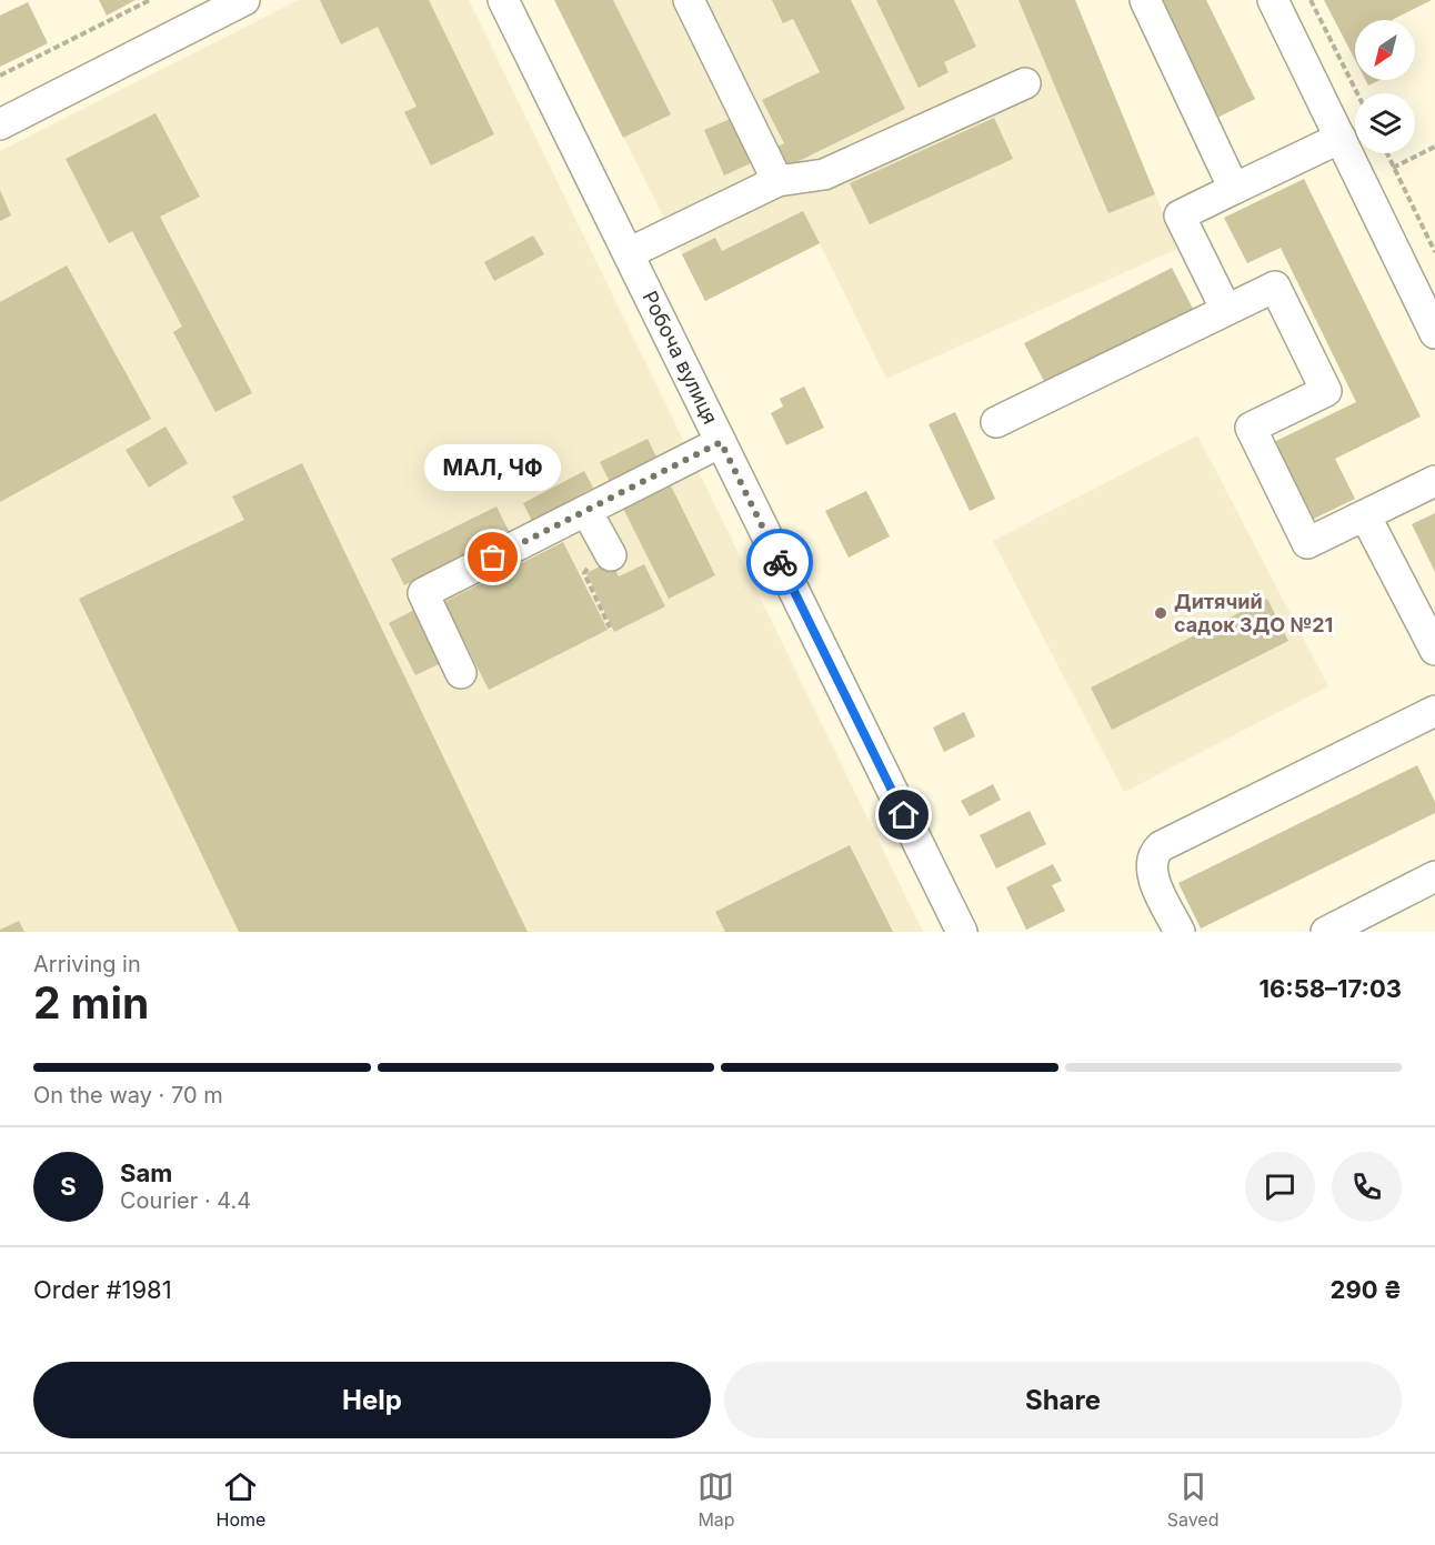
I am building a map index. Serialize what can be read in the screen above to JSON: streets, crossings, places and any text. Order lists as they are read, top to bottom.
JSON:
{
  "streets": {
    "street": ["Робоча вулиця"]
  },
  "places": ["МАЛ, ЧФ", "Дитячий садок ЗДО №21"],
  "north": "bottom left",
  "page": {
    "bubble": "МАЛ, ЧФ",
    "heading": ["2 min", "Arriving in", "16:58–17:03"],
    "panel": [
      "Sam",
      "Courier · 4.4",
      "Order #1981",
      "290 ₴"
    ],
    "bar": "On the way · 70 m",
    "round": "S",
    "buttons": ["Help", "Share"],
    "tabs": ["Home", "Map", "Saved"]
  }
}
